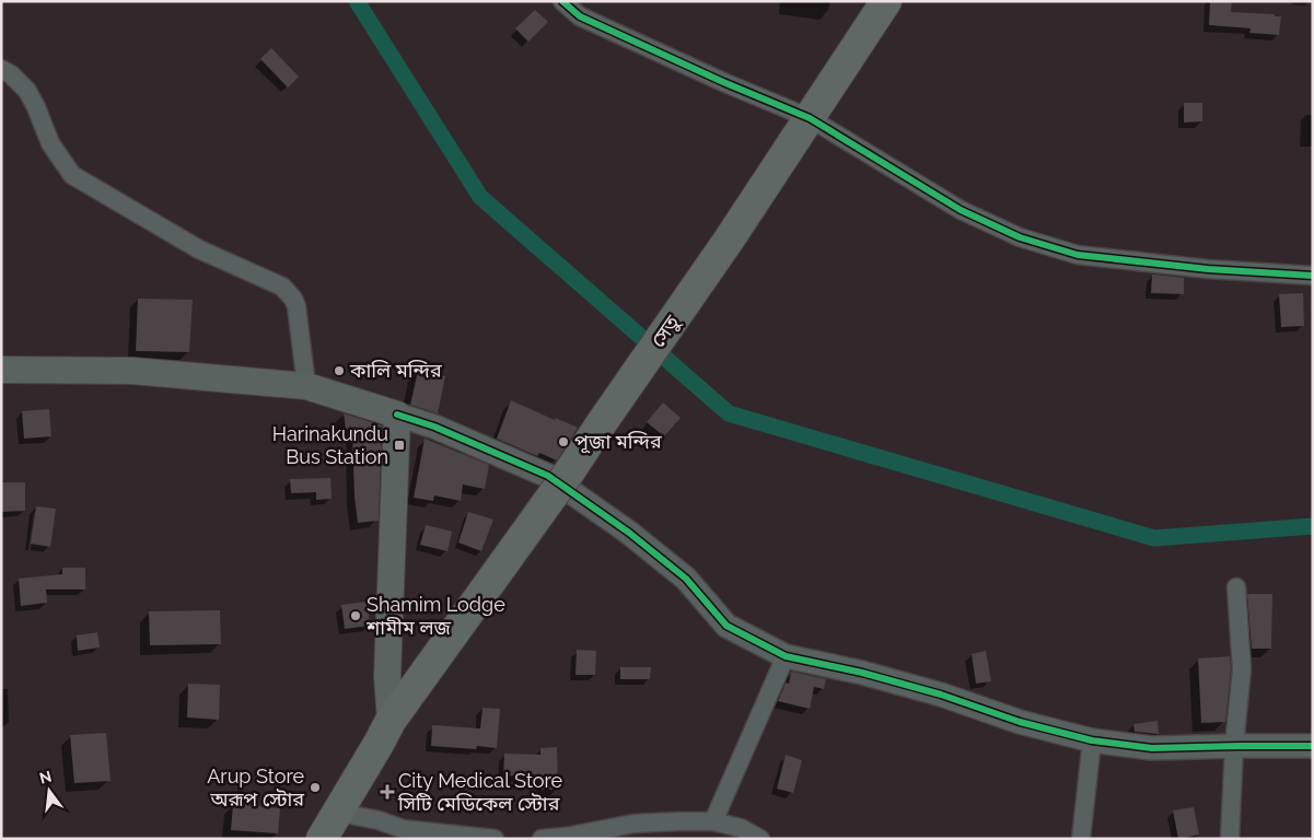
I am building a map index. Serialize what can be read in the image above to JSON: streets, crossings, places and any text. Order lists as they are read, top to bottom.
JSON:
{
  "streets": {
    "highway": ["সেতু"]
  },
  "places": {
    "other": [
      "কালি মন্দির",
      "পূজা মন্দির",
      "Shamim Lodge শামীম লজ",
      "Arup Store অরূপ স্টোর"
    ],
    "transit": ["Harinakundu Bus Station"],
    "health": ["City Medical Store সিটি মেডিকেল স্টোর"]
  },
  "north": "top"
}
